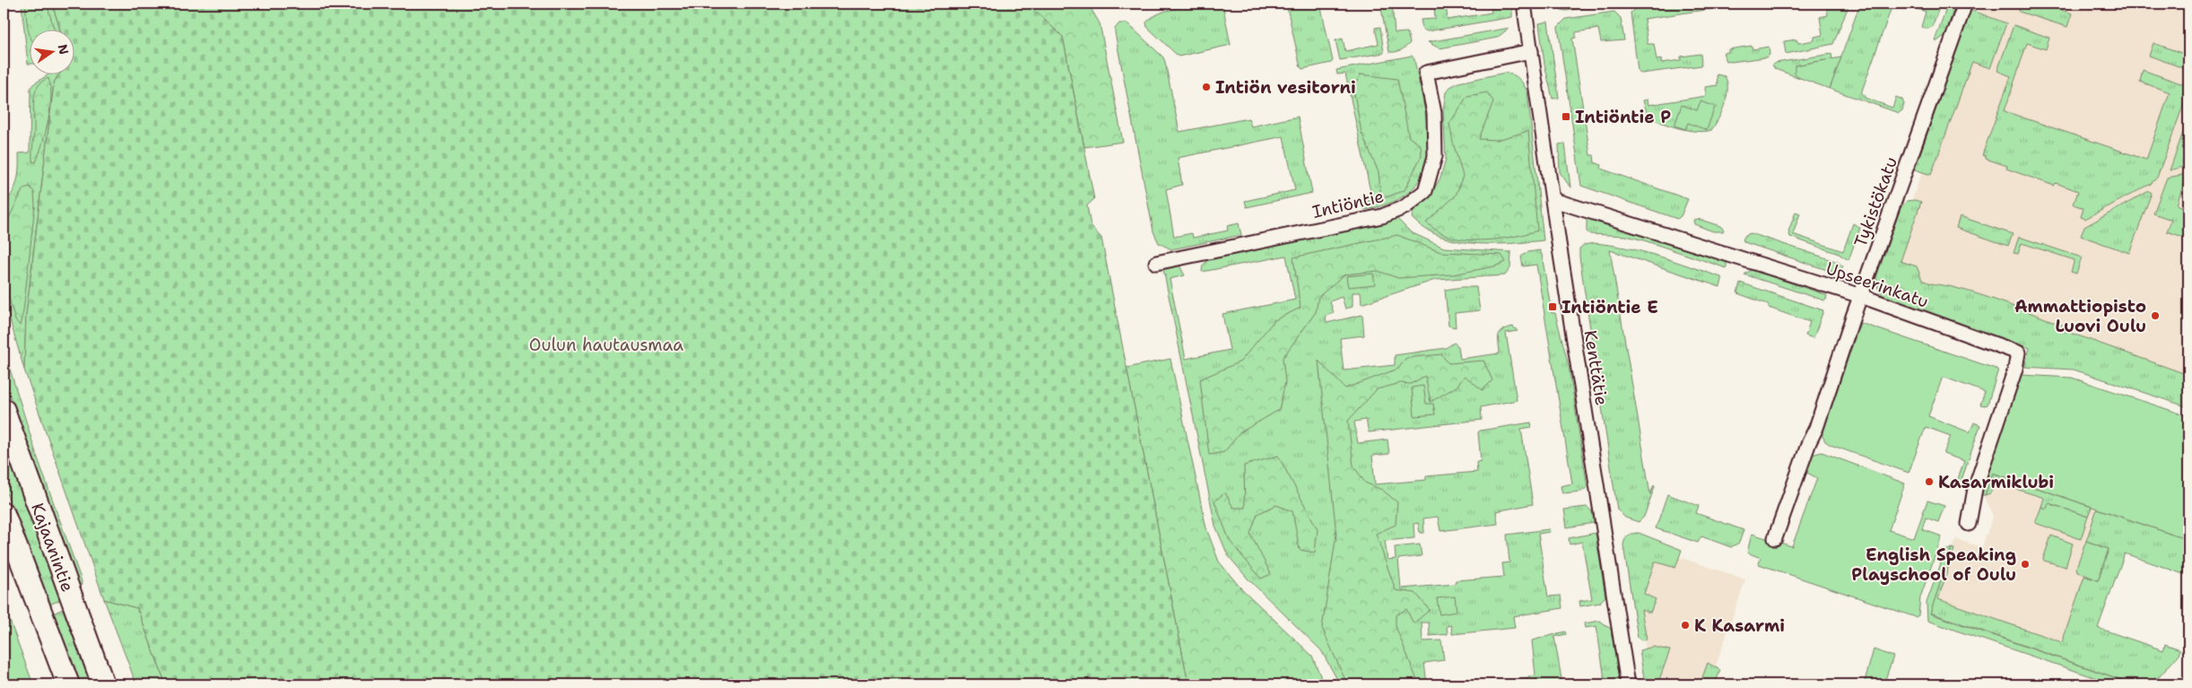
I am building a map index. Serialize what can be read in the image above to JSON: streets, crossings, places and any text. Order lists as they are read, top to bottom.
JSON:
{
  "streets": {
    "main road": ["Kajaanintie"],
    "street": [
      "Tykistökatu",
      "Intiöntie",
      "Upseerinkatu",
      "Kenttätie"
    ]
  },
  "crossings": [
    ["Tykistökatu", "Upseerinkatu"],
    ["Intiöntie", "Kenttätie"],
    ["Upseerinkatu", "Kenttätie"]
  ],
  "parks": ["Oulun hautausmaa"],
  "places": {
    "other": [
      "Intiön vesitorni",
      "Ammattiopisto Luovi Oulu",
      "Kasarmiklubi",
      "English Speaking Playschool of Oulu",
      "K Kasarmi"
    ],
    "transit": ["Intiöntie P", "Intiöntie E"]
  },
  "north": "right"
}
